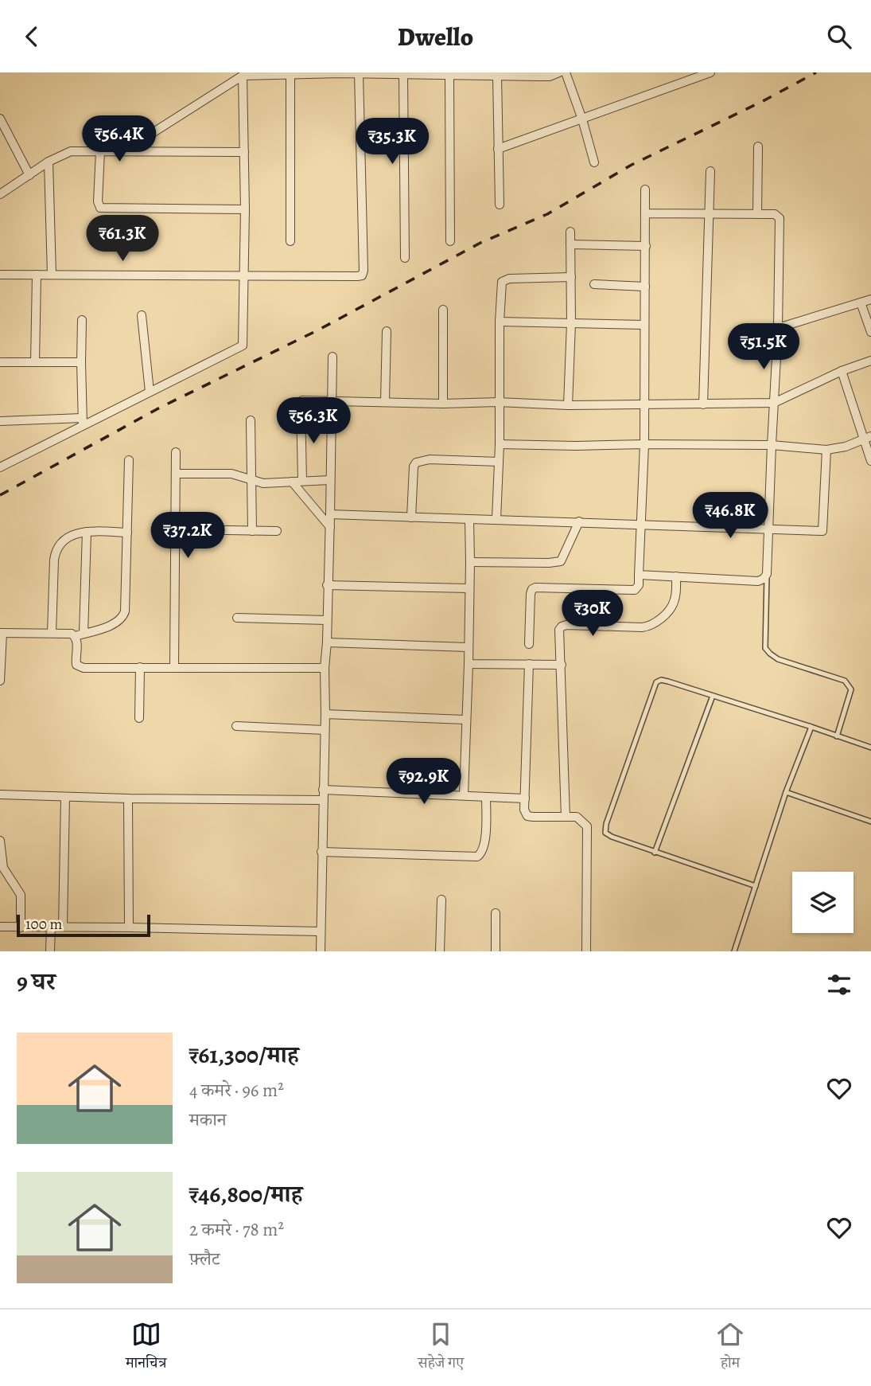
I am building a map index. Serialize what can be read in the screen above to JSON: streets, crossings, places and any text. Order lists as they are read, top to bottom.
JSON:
{
  "scale_bar": "100 m",
  "page": {
    "header": "Dwello",
    "price": [
      "₹56.4K",
      "₹35.3K",
      "₹61.3K",
      "₹51.5K",
      "₹56.3K",
      "₹46.8K",
      "₹37.2K",
      "₹30K",
      "₹92.9K"
    ],
    "scale": "100 m",
    "heading": "9 घर",
    "list": [
      {
        "name": "₹61,300/माह",
        "note": "4 कमरे · 96 m² · मकान"
      },
      {
        "name": "₹46,800/माह",
        "note": "2 कमरे · 78 m² · फ़्लैट"
      }
    ],
    "tabs": ["मानचित्र", "सहेजे गए", "होम"]
  }
}
